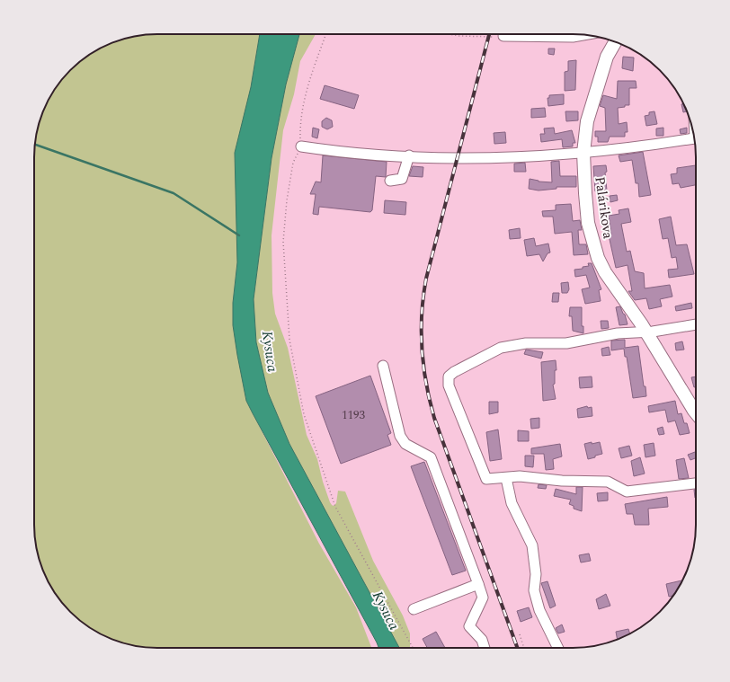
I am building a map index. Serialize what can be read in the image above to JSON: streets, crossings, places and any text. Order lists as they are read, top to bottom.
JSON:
{
  "streets": {
    "main road": ["Palárikova"]
  },
  "water": ["Kysuca"],
  "house_numbers": ["1193"]
}
